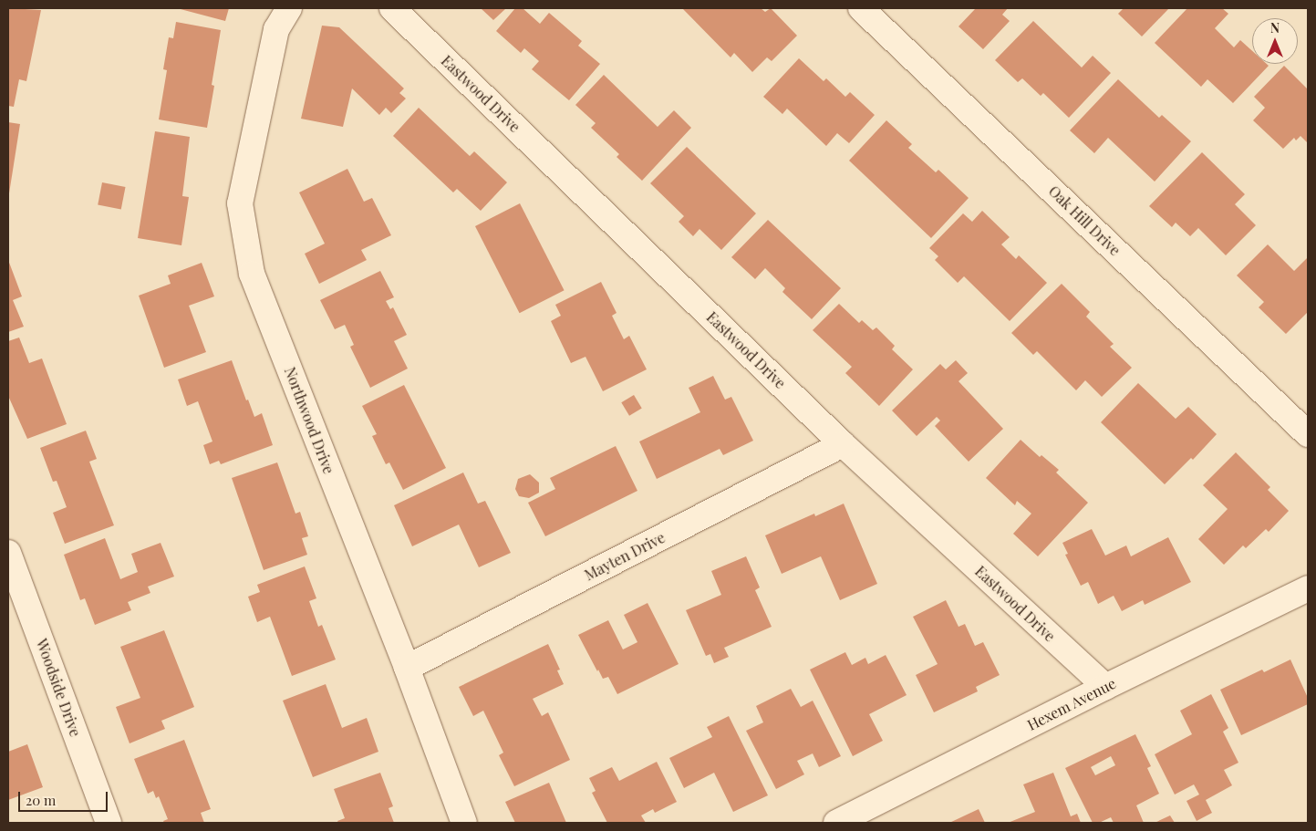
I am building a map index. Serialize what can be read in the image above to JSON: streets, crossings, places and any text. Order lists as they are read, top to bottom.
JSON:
{
  "streets": {
    "street": [
      "Eastwood Drive",
      "Oak Hill Drive",
      "Northwood Drive",
      "Mayten Drive",
      "Woodside Drive",
      "Hexem Avenue"
    ]
  },
  "crossings": [
    ["Eastwood Drive", "Mayten Drive"],
    ["Eastwood Drive", "Hexem Avenue"],
    ["Northwood Drive", "Mayten Drive"]
  ],
  "scale_bar": "20 m",
  "north": "top"
}
